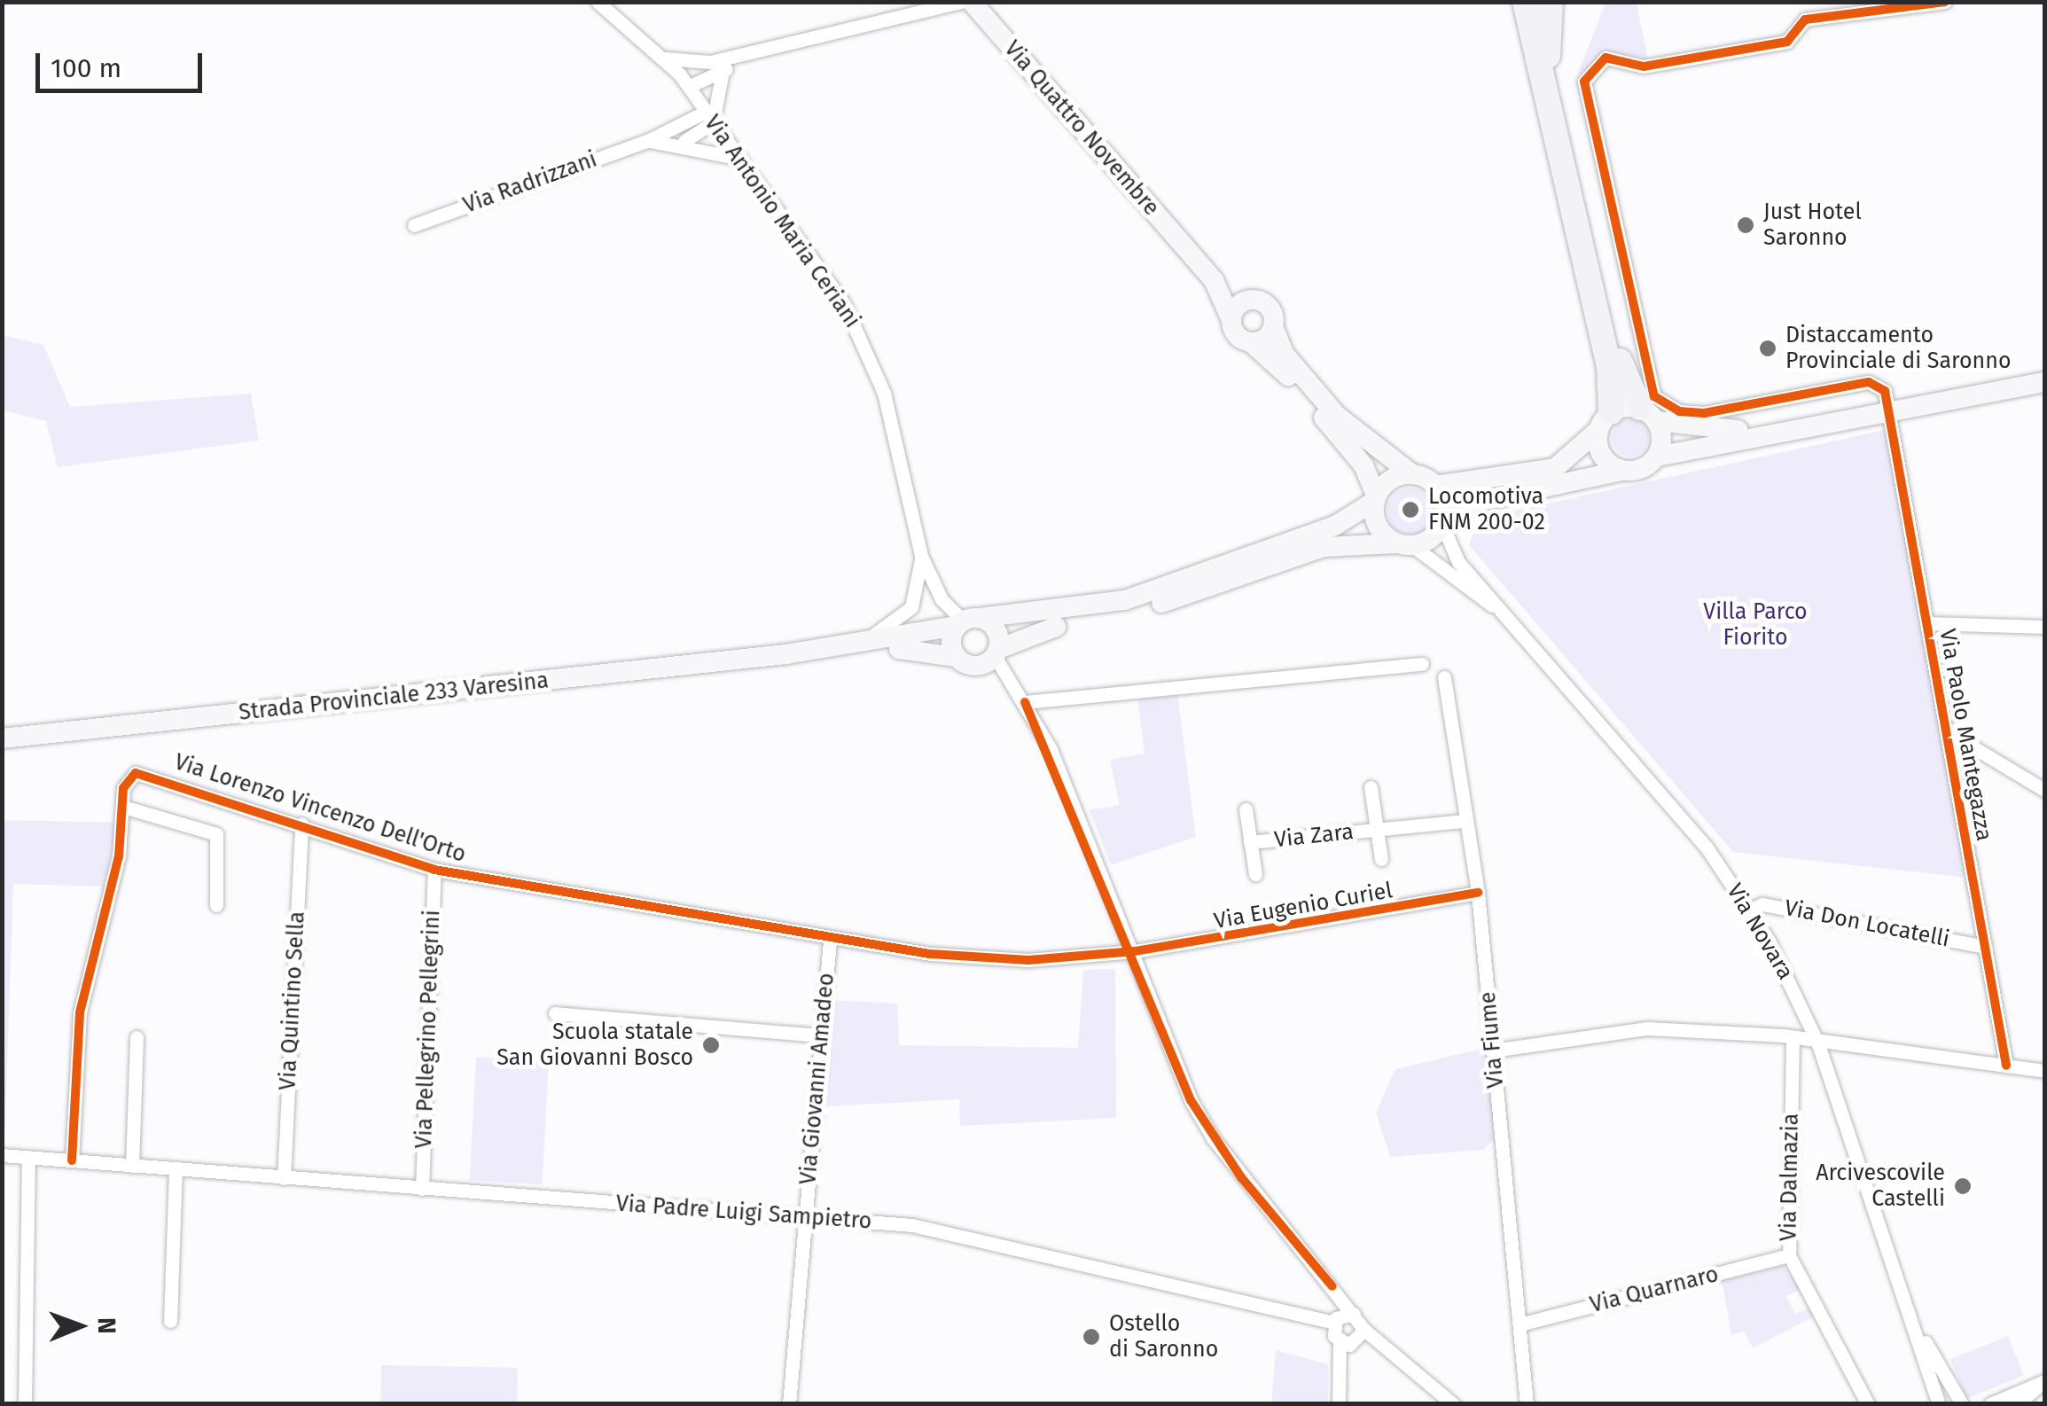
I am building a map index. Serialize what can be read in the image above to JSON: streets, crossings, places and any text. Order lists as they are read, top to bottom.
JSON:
{
  "streets": {
    "main road": ["Via Quattro Novembre", "Strada Provinciale 233 Varesina"],
    "street": [
      "Via Radrizzani",
      "Via Antonio Maria Ceriani",
      "Via Paolo Mantegazza",
      "Via Lorenzo Vincenzo Dell'Orto",
      "Via Zara",
      "Via Eugenio Curiel",
      "Via Don Locatelli",
      "Via Novara",
      "Via Quintino Sella",
      "Via Pellegrino Pellegrini",
      "Via Fiume",
      "Via Giovanni Amadeo",
      "Via Dalmazia",
      "Via Padre Luigi Sampietro",
      "Via Quarnaro"
    ]
  },
  "crossings": [
    ["Via Radrizzani", "Via Antonio Maria Ceriani"],
    ["Strada Provinciale 233 Varesina", "Via Novara"],
    ["Via Paolo Mantegazza", "Via Don Locatelli"],
    ["Via Lorenzo Vincenzo Dell'Orto", "Via Eugenio Curiel"],
    ["Via Lorenzo Vincenzo Dell'Orto", "Via Quintino Sella"],
    ["Via Lorenzo Vincenzo Dell'Orto", "Via Pellegrino Pellegrini"],
    ["Via Lorenzo Vincenzo Dell'Orto", "Via Giovanni Amadeo"],
    ["Via Zara", "Via Fiume"],
    ["Via Eugenio Curiel", "Via Fiume"],
    ["Via Don Locatelli", "Via Novara"],
    ["Via Quintino Sella", "Via Padre Luigi Sampietro"],
    ["Via Pellegrino Pellegrini", "Via Padre Luigi Sampietro"],
    ["Via Fiume", "Via Quarnaro"],
    ["Via Giovanni Amadeo", "Via Padre Luigi Sampietro"],
    ["Via Dalmazia", "Via Quarnaro"]
  ],
  "parks": ["Villa Parco Fiorito"],
  "places": [
    "Just Hotel Saronno",
    "Distaccamento Provinciale di Saronno",
    "Locomotiva FNM 200-02",
    "Scuola statale San Giovanni Bosco",
    "Arcivescovile Castelli",
    "Ostello di Saronno"
  ],
  "scale_bar": "100 m",
  "north": "right"
}
